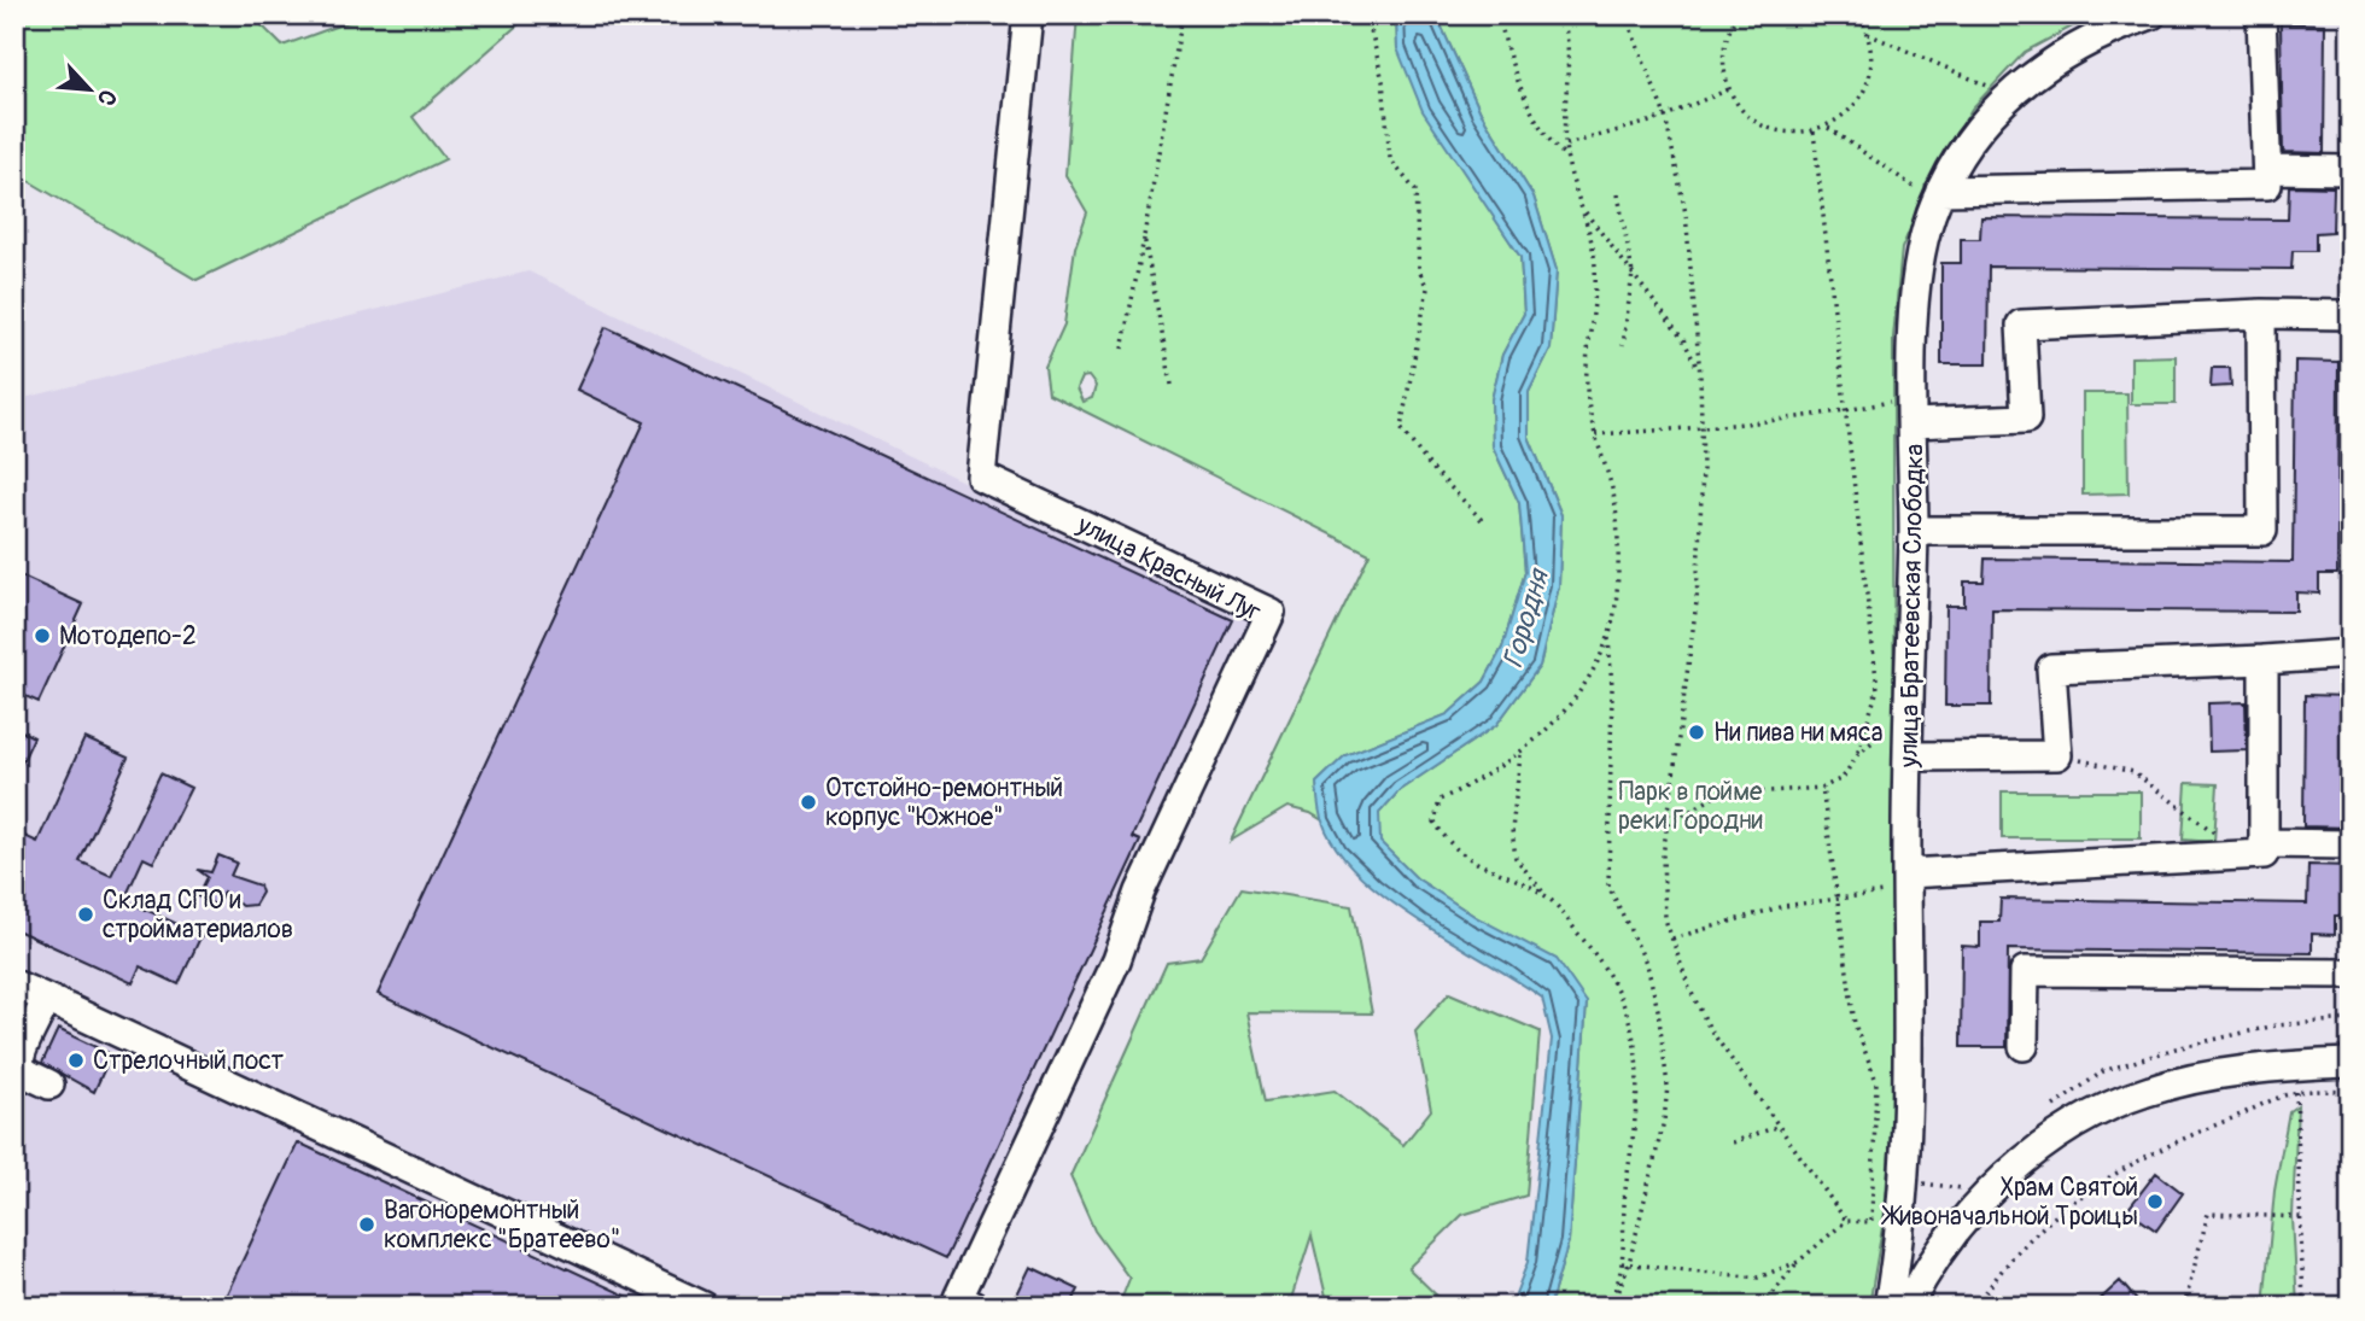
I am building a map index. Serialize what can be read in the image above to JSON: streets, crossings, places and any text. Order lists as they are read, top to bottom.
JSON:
{
  "streets": {
    "street": ["улица Красный Луг", "улица Братеевская Слободка"]
  },
  "water": ["Городня"],
  "parks": ["Парк в пойме реки Городни"],
  "places": [
    "Мотодепо-2",
    "Ни пива ни мяса",
    "Отстойно-ремонтный корпус \"Южное\"",
    "Склад СПО и стройматериалов",
    "Стрелочный пост",
    "Храм Святой Живоначальной Троицы",
    "Вагоноремонтный комплекс \"Братеево\""
  ],
  "north": "bottom right"
}
